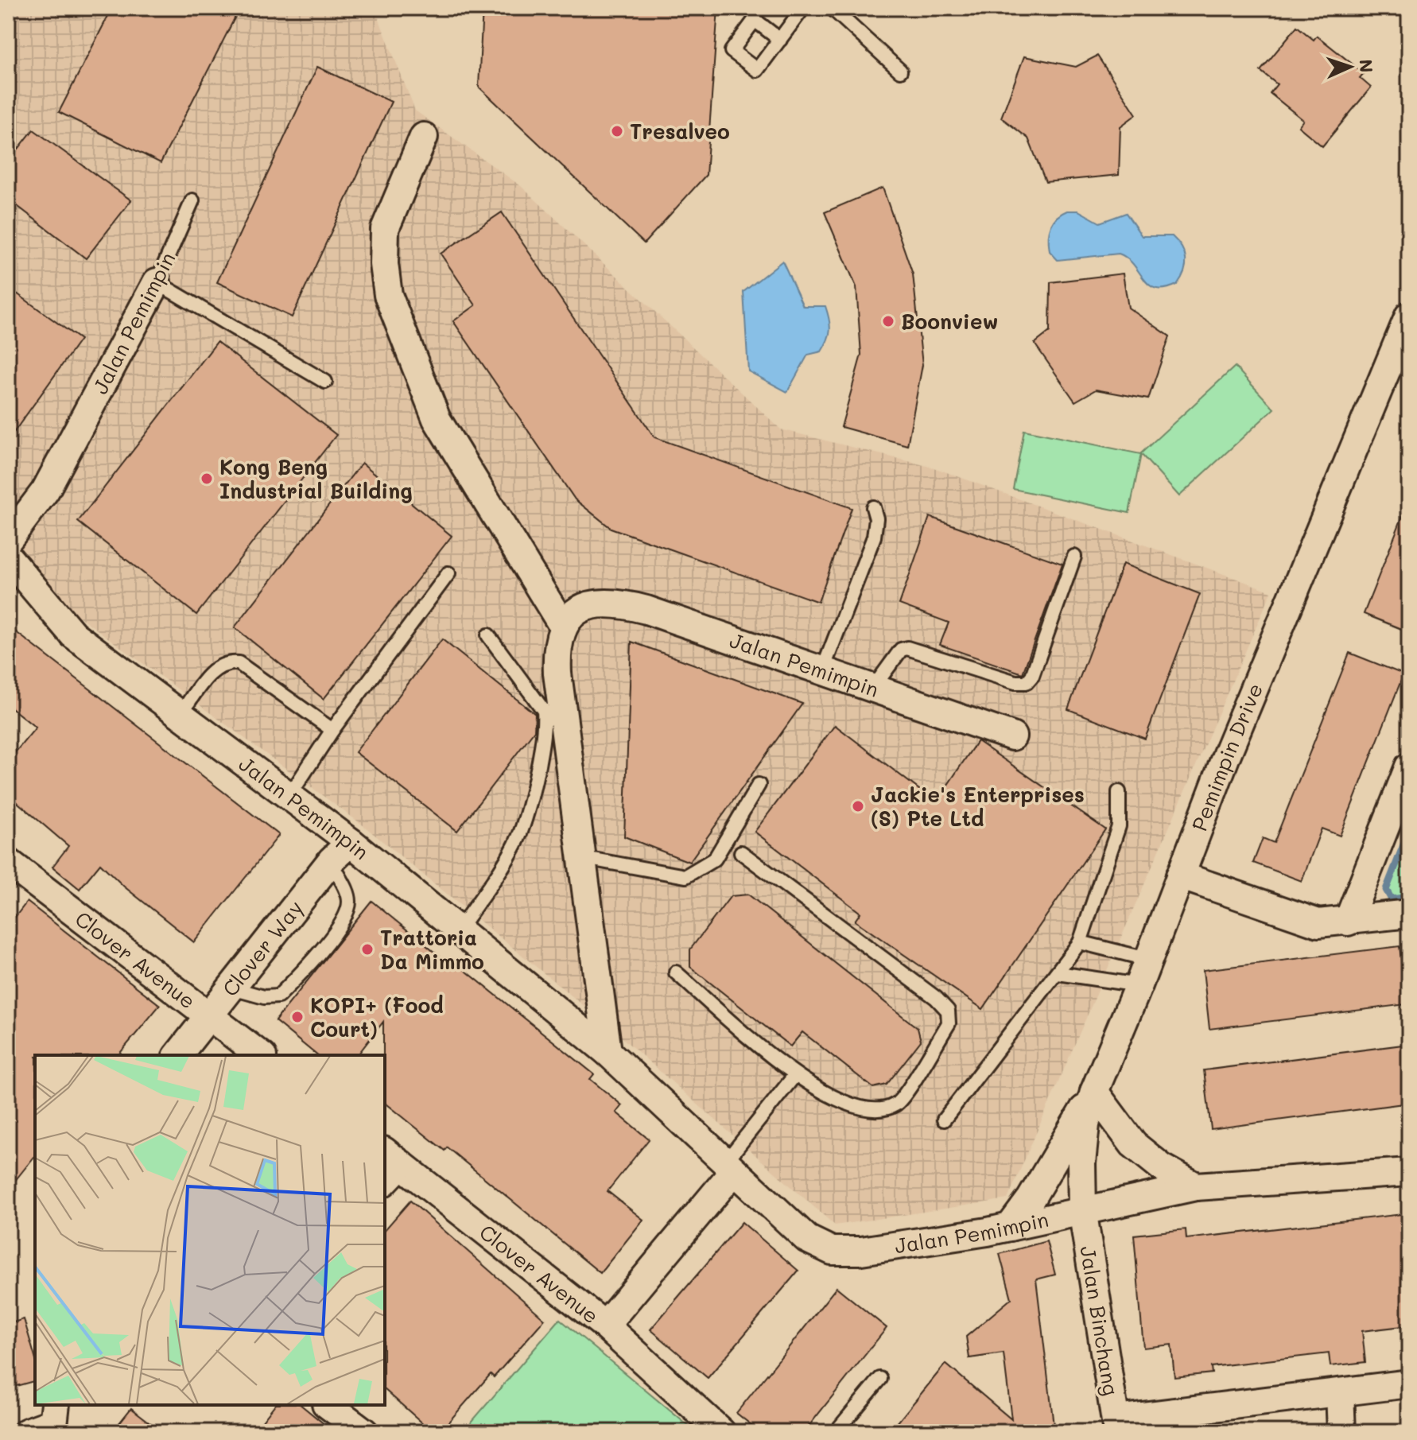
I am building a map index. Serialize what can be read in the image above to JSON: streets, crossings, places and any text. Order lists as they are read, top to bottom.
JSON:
{
  "streets": {
    "street": [
      "Jalan Pemimpin",
      "Pemimpin Drive",
      "Clover Way",
      "Clover Avenue",
      "Jalan Binchang"
    ]
  },
  "crossings": [
    ["Jalan Pemimpin", "Pemimpin Drive"],
    ["Jalan Pemimpin", "Clover Way"],
    ["Jalan Pemimpin", "Clover Avenue"],
    ["Jalan Pemimpin", "Jalan Binchang"],
    ["Pemimpin Drive", "Jalan Binchang"],
    ["Clover Way", "Clover Avenue"]
  ],
  "places": [
    "Tresalveo",
    "Boonview",
    "Kong Beng Industrial Building",
    "Jackie's Enterprises (S) Pte Ltd",
    "Trattoria Da Mimmo",
    "KOPI+ (Food Court)"
  ],
  "north": "right"
}
